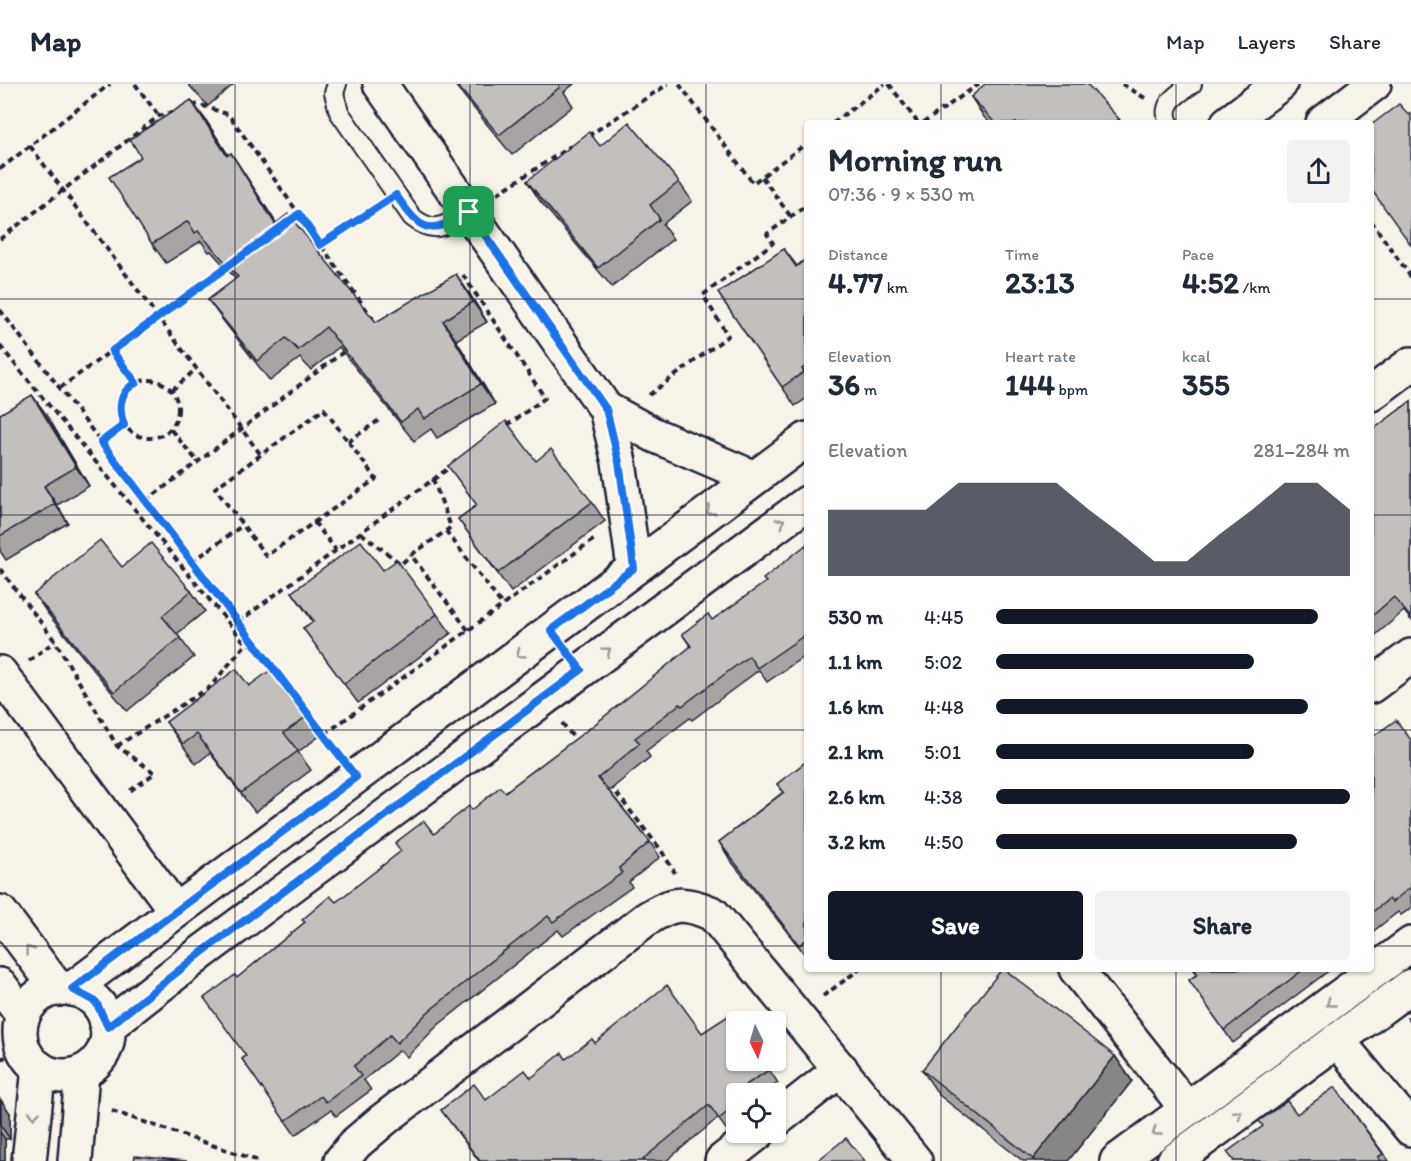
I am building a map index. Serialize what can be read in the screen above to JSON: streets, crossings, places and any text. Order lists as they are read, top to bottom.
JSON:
{
  "north": "bottom",
  "page": {
    "header": "Map",
    "nav": ["Map", "Layers", "Share"],
    "heading": ["Morning run", "07:36 · 9 × 530 m"],
    "stats": [
      ["Distance", "4.77 km"],
      ["Time", "23:13"],
      ["Pace", "4:52 /km"],
      ["Elevation", "36 m"],
      ["Heart rate", "144 bpm"],
      ["kcal", "355"]
    ],
    "chart": ["Elevation", "281–284 m"],
    "list": [
      {
        "name": "530 m",
        "note": "4:45"
      },
      {
        "name": "1.1 km",
        "note": "5:02"
      },
      {
        "name": "1.6 km",
        "note": "4:48"
      },
      {
        "name": "2.1 km",
        "note": "5:01"
      },
      {
        "name": "2.6 km",
        "note": "4:38"
      },
      {
        "name": "3.2 km",
        "note": "4:50"
      }
    ],
    "buttons": ["Save", "Share"]
  }
}
